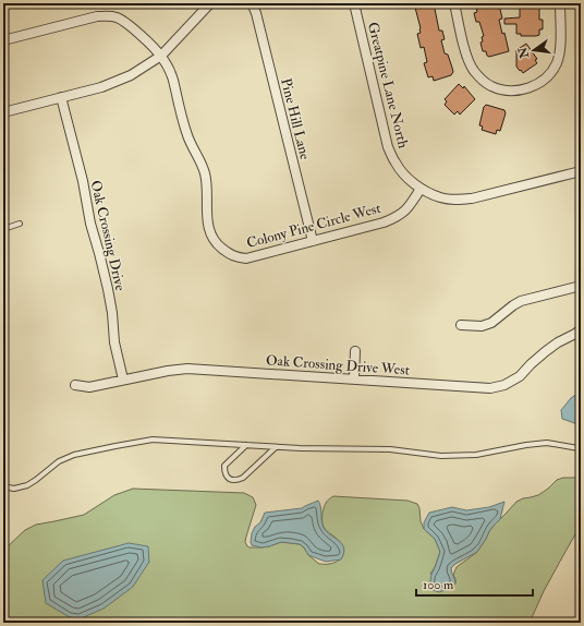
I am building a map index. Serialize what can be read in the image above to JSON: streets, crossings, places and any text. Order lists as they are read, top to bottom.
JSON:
{
  "streets": {
    "street": [
      "Greatpine Lane North",
      "Pine Hill Lane",
      "Colony Pine Circle West",
      "Oak Crossing Drive",
      "Oak Crossing Drive West"
    ]
  },
  "crossings": [
    ["Greatpine Lane North", "Colony Pine Circle West"],
    ["Pine Hill Lane", "Colony Pine Circle West"],
    ["Oak Crossing Drive", "Oak Crossing Drive West"]
  ],
  "scale_bar": "100 m",
  "north": "left"
}
